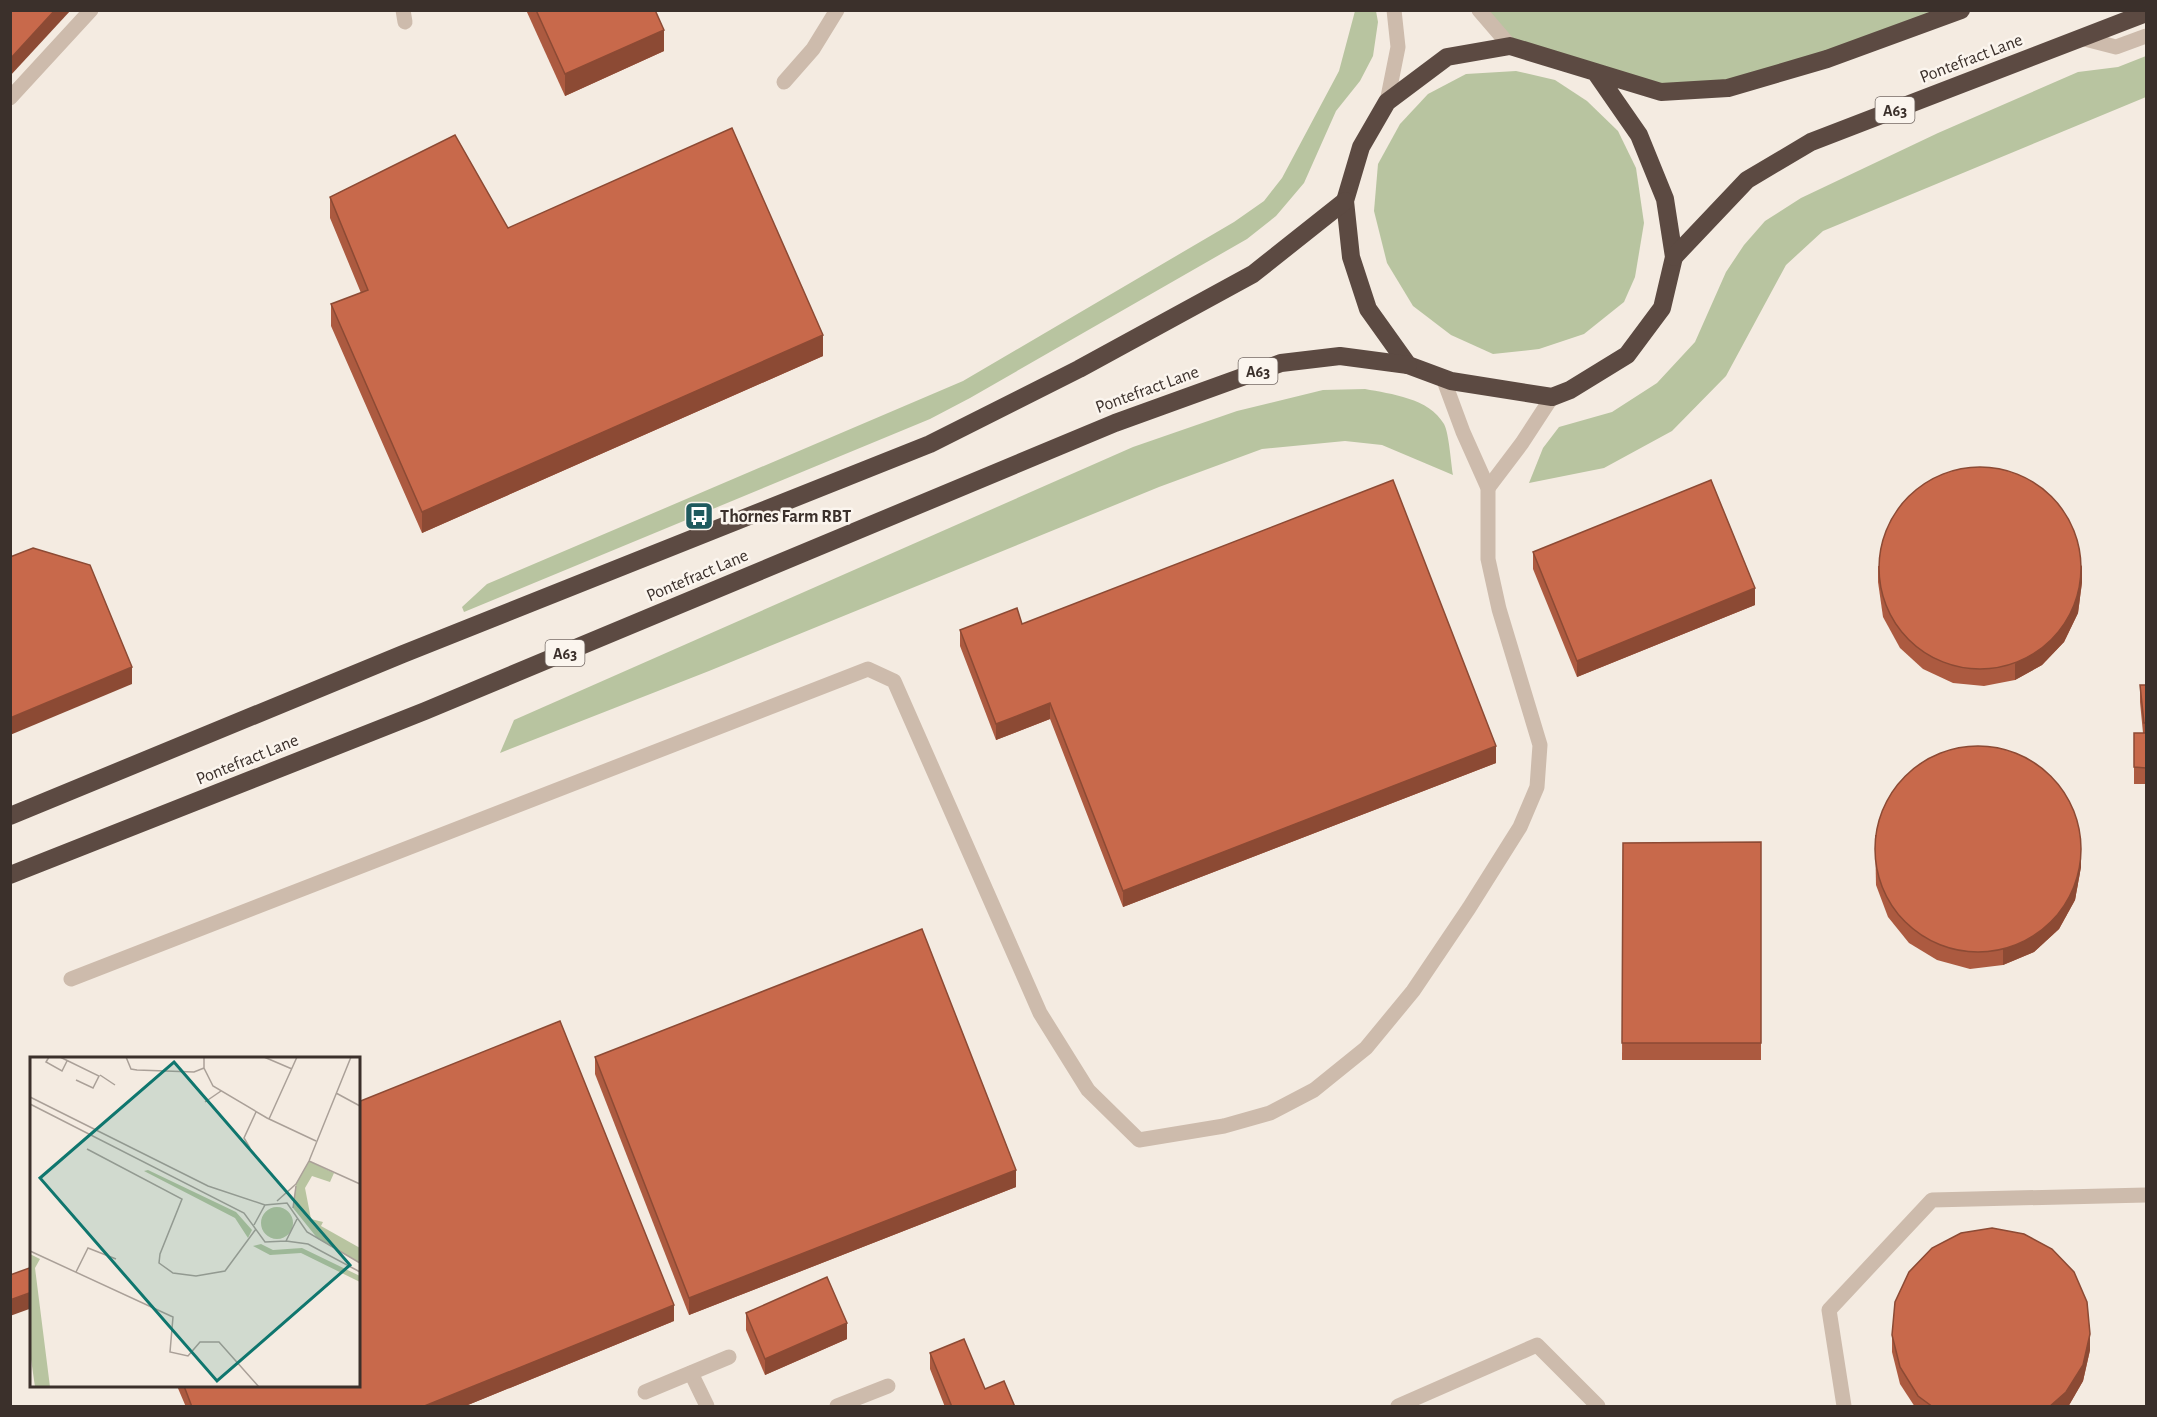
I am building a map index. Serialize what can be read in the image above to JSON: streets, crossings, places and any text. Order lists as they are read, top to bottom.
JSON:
{
  "streets": {
    "highway": ["Pontefract Lane", "A63"]
  },
  "crossings": [
    ["Pontefract Lane", "A63"]
  ],
  "places": {
    "bus stop": ["Thornes Farm RBT"]
  }
}
